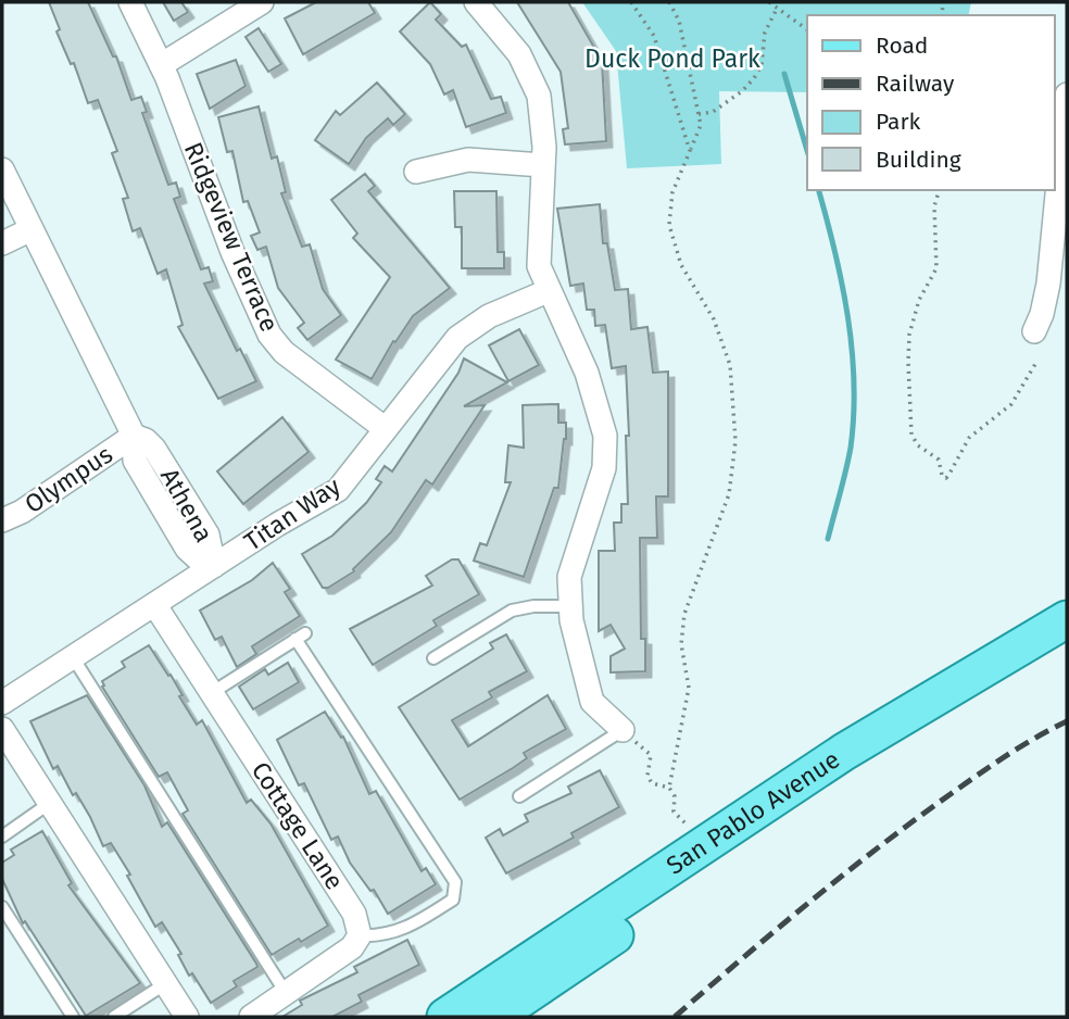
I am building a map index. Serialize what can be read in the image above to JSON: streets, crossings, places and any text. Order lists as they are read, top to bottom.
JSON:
{
  "streets": {
    "main road": ["San Pablo Avenue"],
    "street": [
      "Ridgeview Terrace",
      "Olympus",
      "Athena",
      "Titan Way",
      "Cottage Lane"
    ]
  },
  "crossings": [
    ["Ridgeview Terrace", "Titan Way"],
    ["Olympus", "Athena"],
    ["Athena", "Titan Way"],
    ["Titan Way", "Cottage Lane"]
  ],
  "parks": ["Duck Pond Park"],
  "legend": [
    "Road",
    "Railway",
    "Park",
    "Building"
  ]
}
